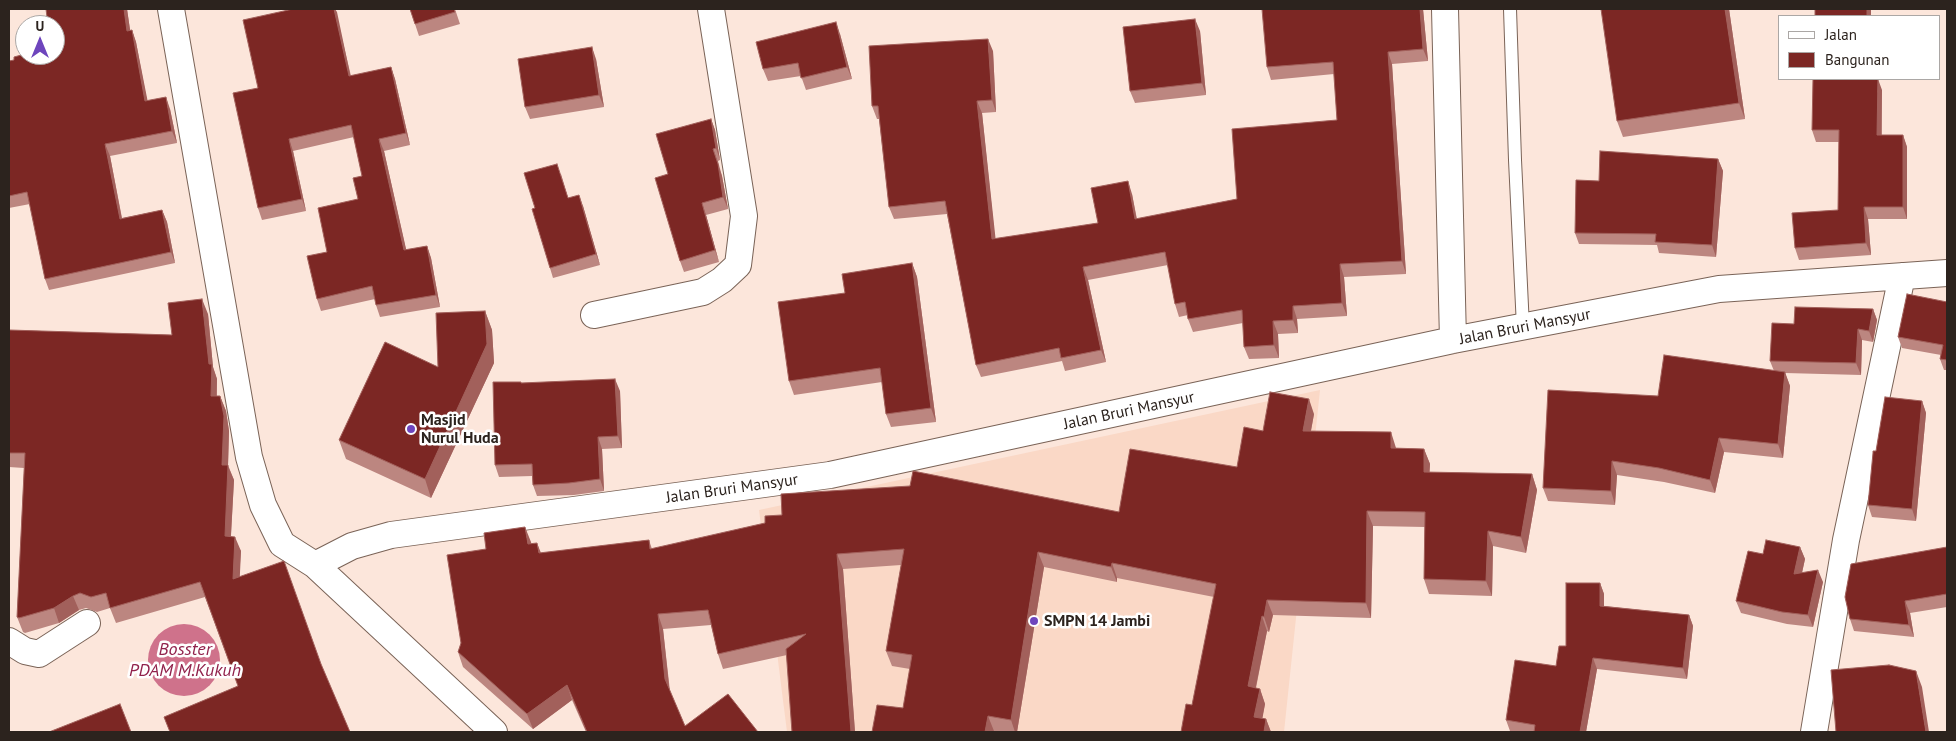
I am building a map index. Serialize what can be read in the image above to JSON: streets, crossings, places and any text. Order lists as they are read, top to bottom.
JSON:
{
  "streets": {
    "street": ["Jalan Bruri Mansyur"]
  },
  "water": ["Bosster PDAM M.Kukuh"],
  "places": ["Masjid Nurul Huda", "SMPN 14 Jambi"],
  "legend": ["Jalan", "Bangunan"],
  "north": "top"
}
